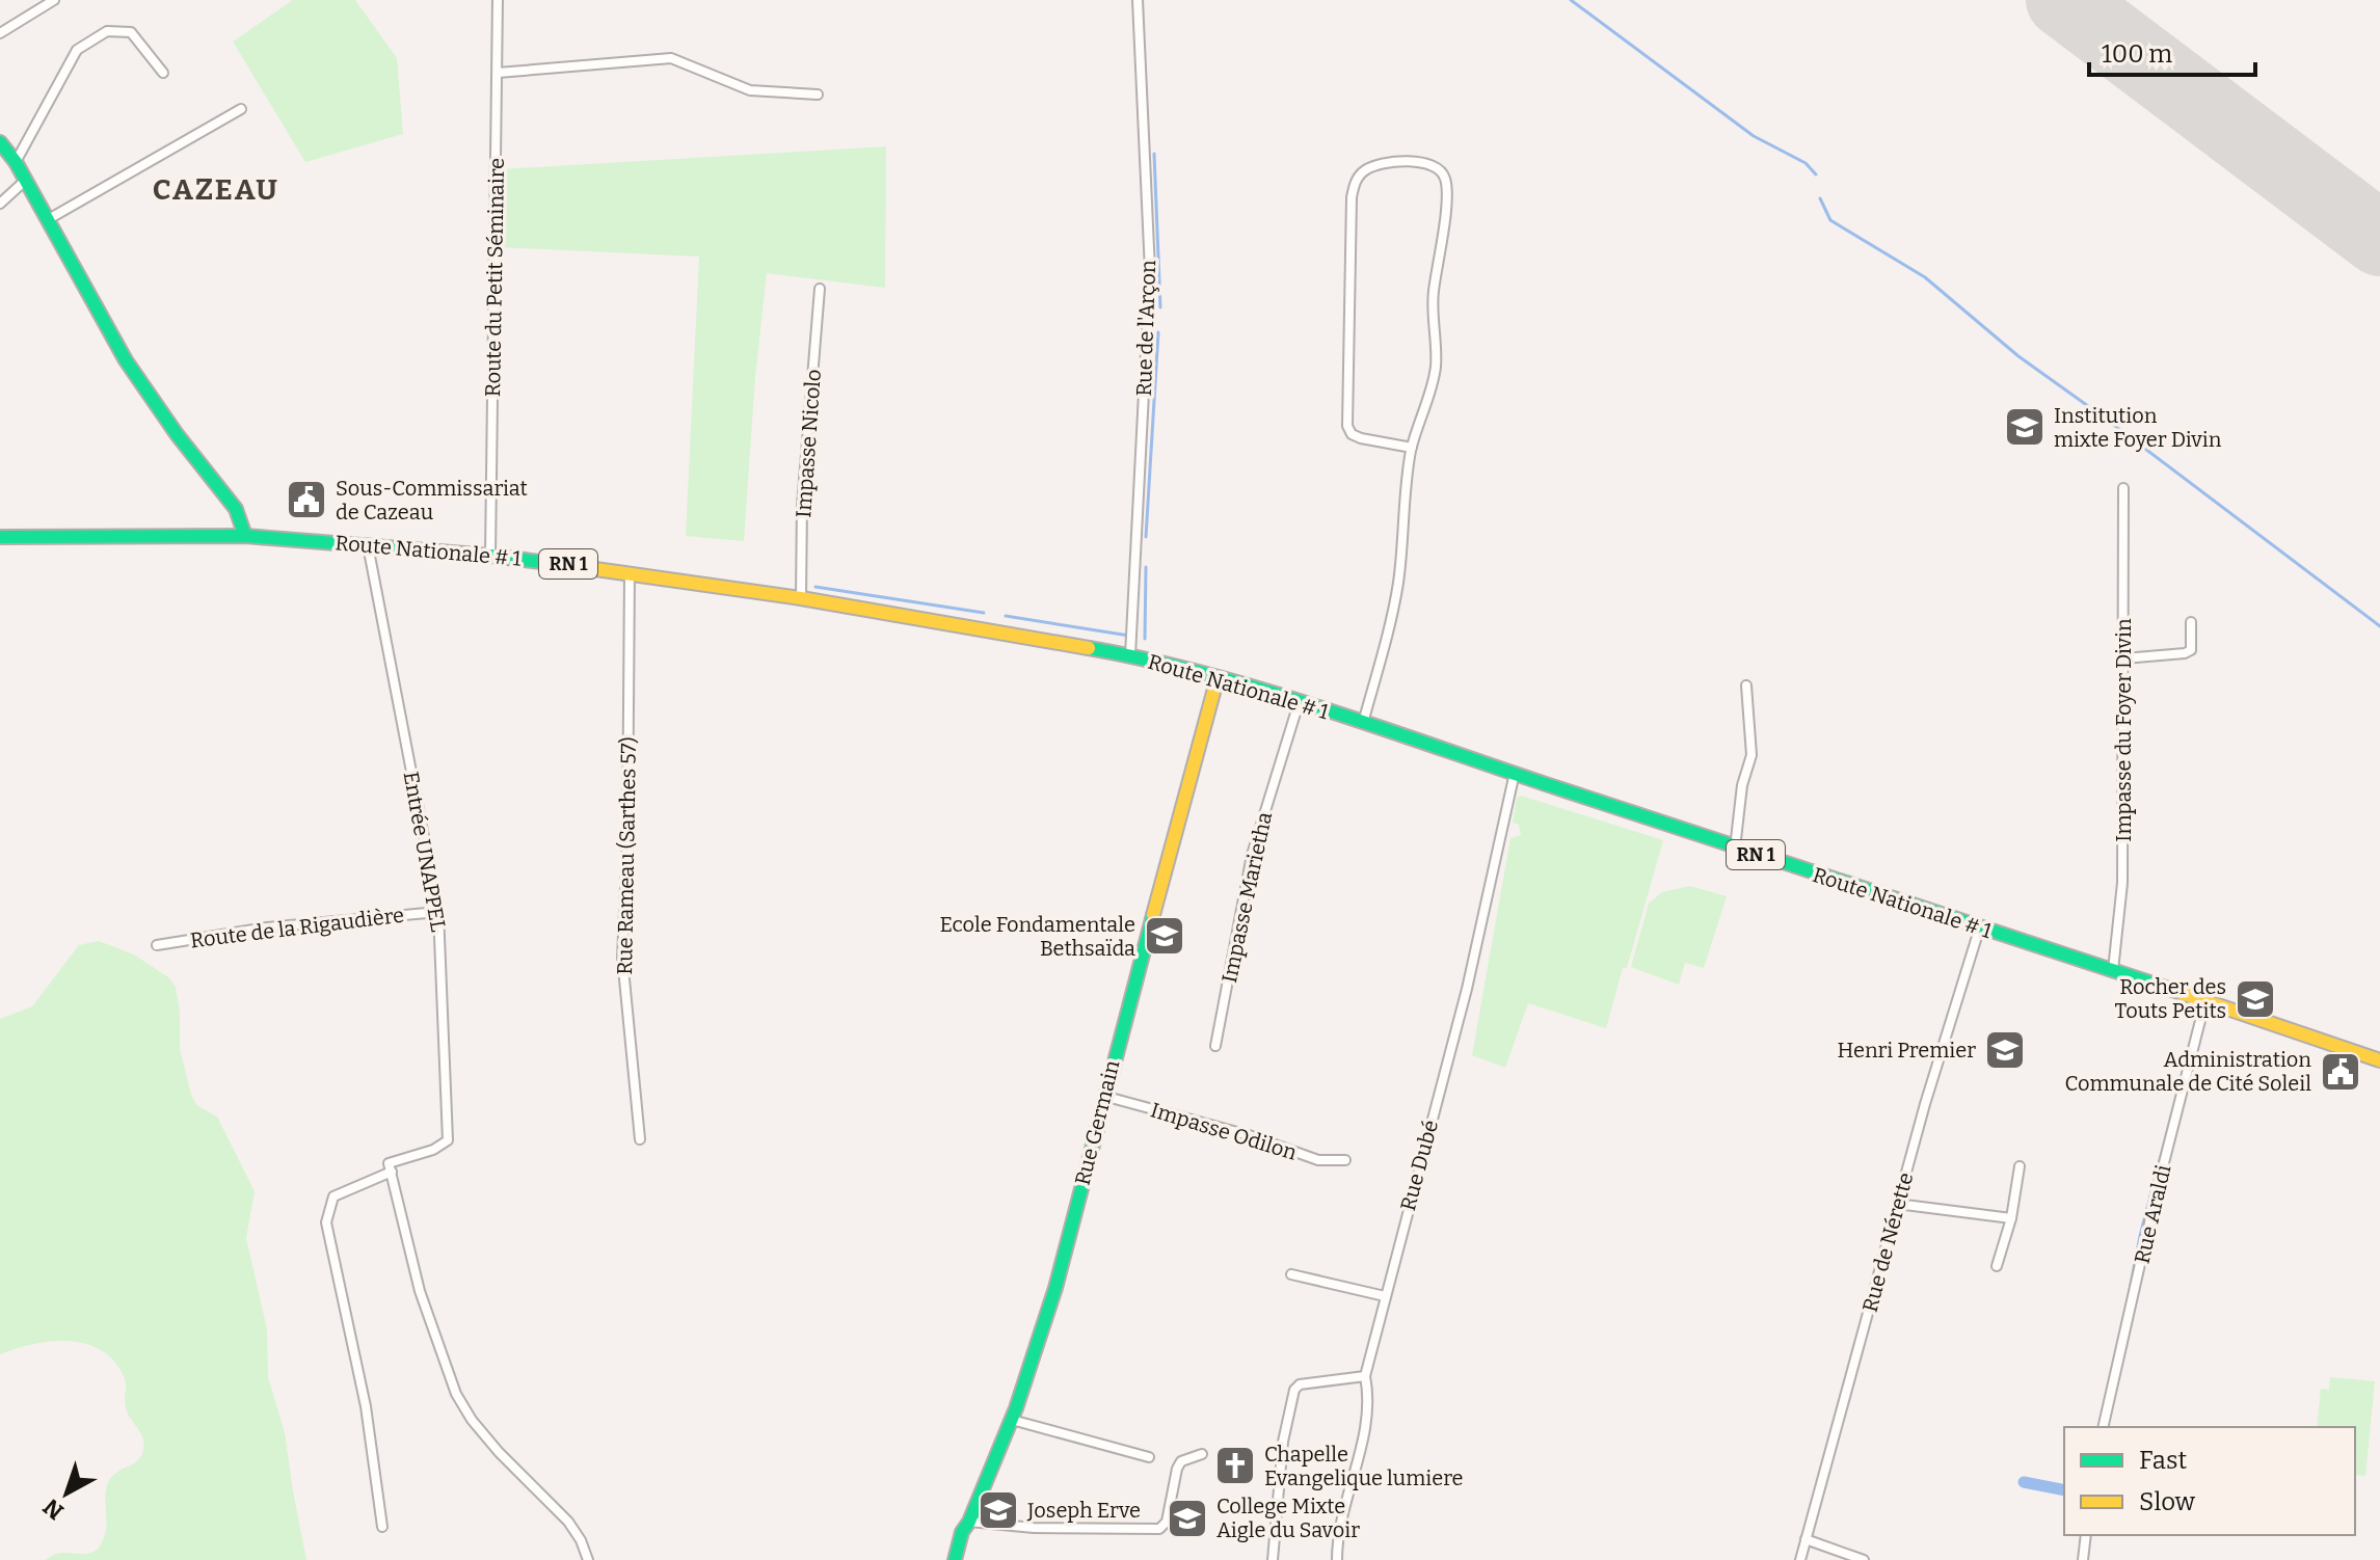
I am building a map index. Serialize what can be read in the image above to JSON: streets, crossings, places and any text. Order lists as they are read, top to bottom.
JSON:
{
  "streets": {
    "main road": ["Route Nationale # 1", "RN 1", "Rue Germain"],
    "street": [
      "Route du Petit Séminaire",
      "Rue de l'Arçon",
      "Impasse Nicolo",
      "Impasse du Foyer Divin",
      "Entrée UNAPPEL",
      "Rue Rameau (Sarthes 57)",
      "Impasse Marietha",
      "Route de la Rigaudière",
      "Impasse Odilon",
      "Rue Dubé",
      "Rue Araldi",
      "Rue de Nérette"
    ]
  },
  "crossings": [
    ["Route du Petit Séminaire", "Route Nationale # 1"],
    ["Rue de l'Arçon", "Route Nationale # 1"],
    ["Impasse Nicolo", "Route Nationale # 1"],
    ["Route Nationale # 1", "Impasse du Foyer Divin"],
    ["Route Nationale # 1", "Entrée UNAPPEL"],
    ["Route Nationale # 1", "Rue Rameau (Sarthes 57)"],
    ["Route Nationale # 1", "Impasse Marietha"],
    ["Route Nationale # 1", "Rue Germain"],
    ["Route Nationale # 1", "Rue Dubé"],
    ["Route Nationale # 1", "Rue Araldi"],
    ["Route Nationale # 1", "Rue de Nérette"],
    ["Entrée UNAPPEL", "Route de la Rigaudière"],
    ["Rue Germain", "Impasse Odilon"]
  ],
  "districts": ["CAZEAU"],
  "places": {
    "school or university": [
      "Institution mixte Foyer Divin",
      "Ecole Fondamentale Bethsaïda",
      "Rocher des Touts Petits",
      "Henri Premier",
      "Joseph Erve",
      "College Mixte Aigle du Savoir"
    ],
    "public building": ["Sous-Commissariat de Cazeau", "Administration Communale de Cité Soleil"],
    "church": ["Chapelle Evangelique lumiere"]
  },
  "legend": ["Fast", "Slow"],
  "scale_bar": "100 m",
  "north": "bottom left"
}
